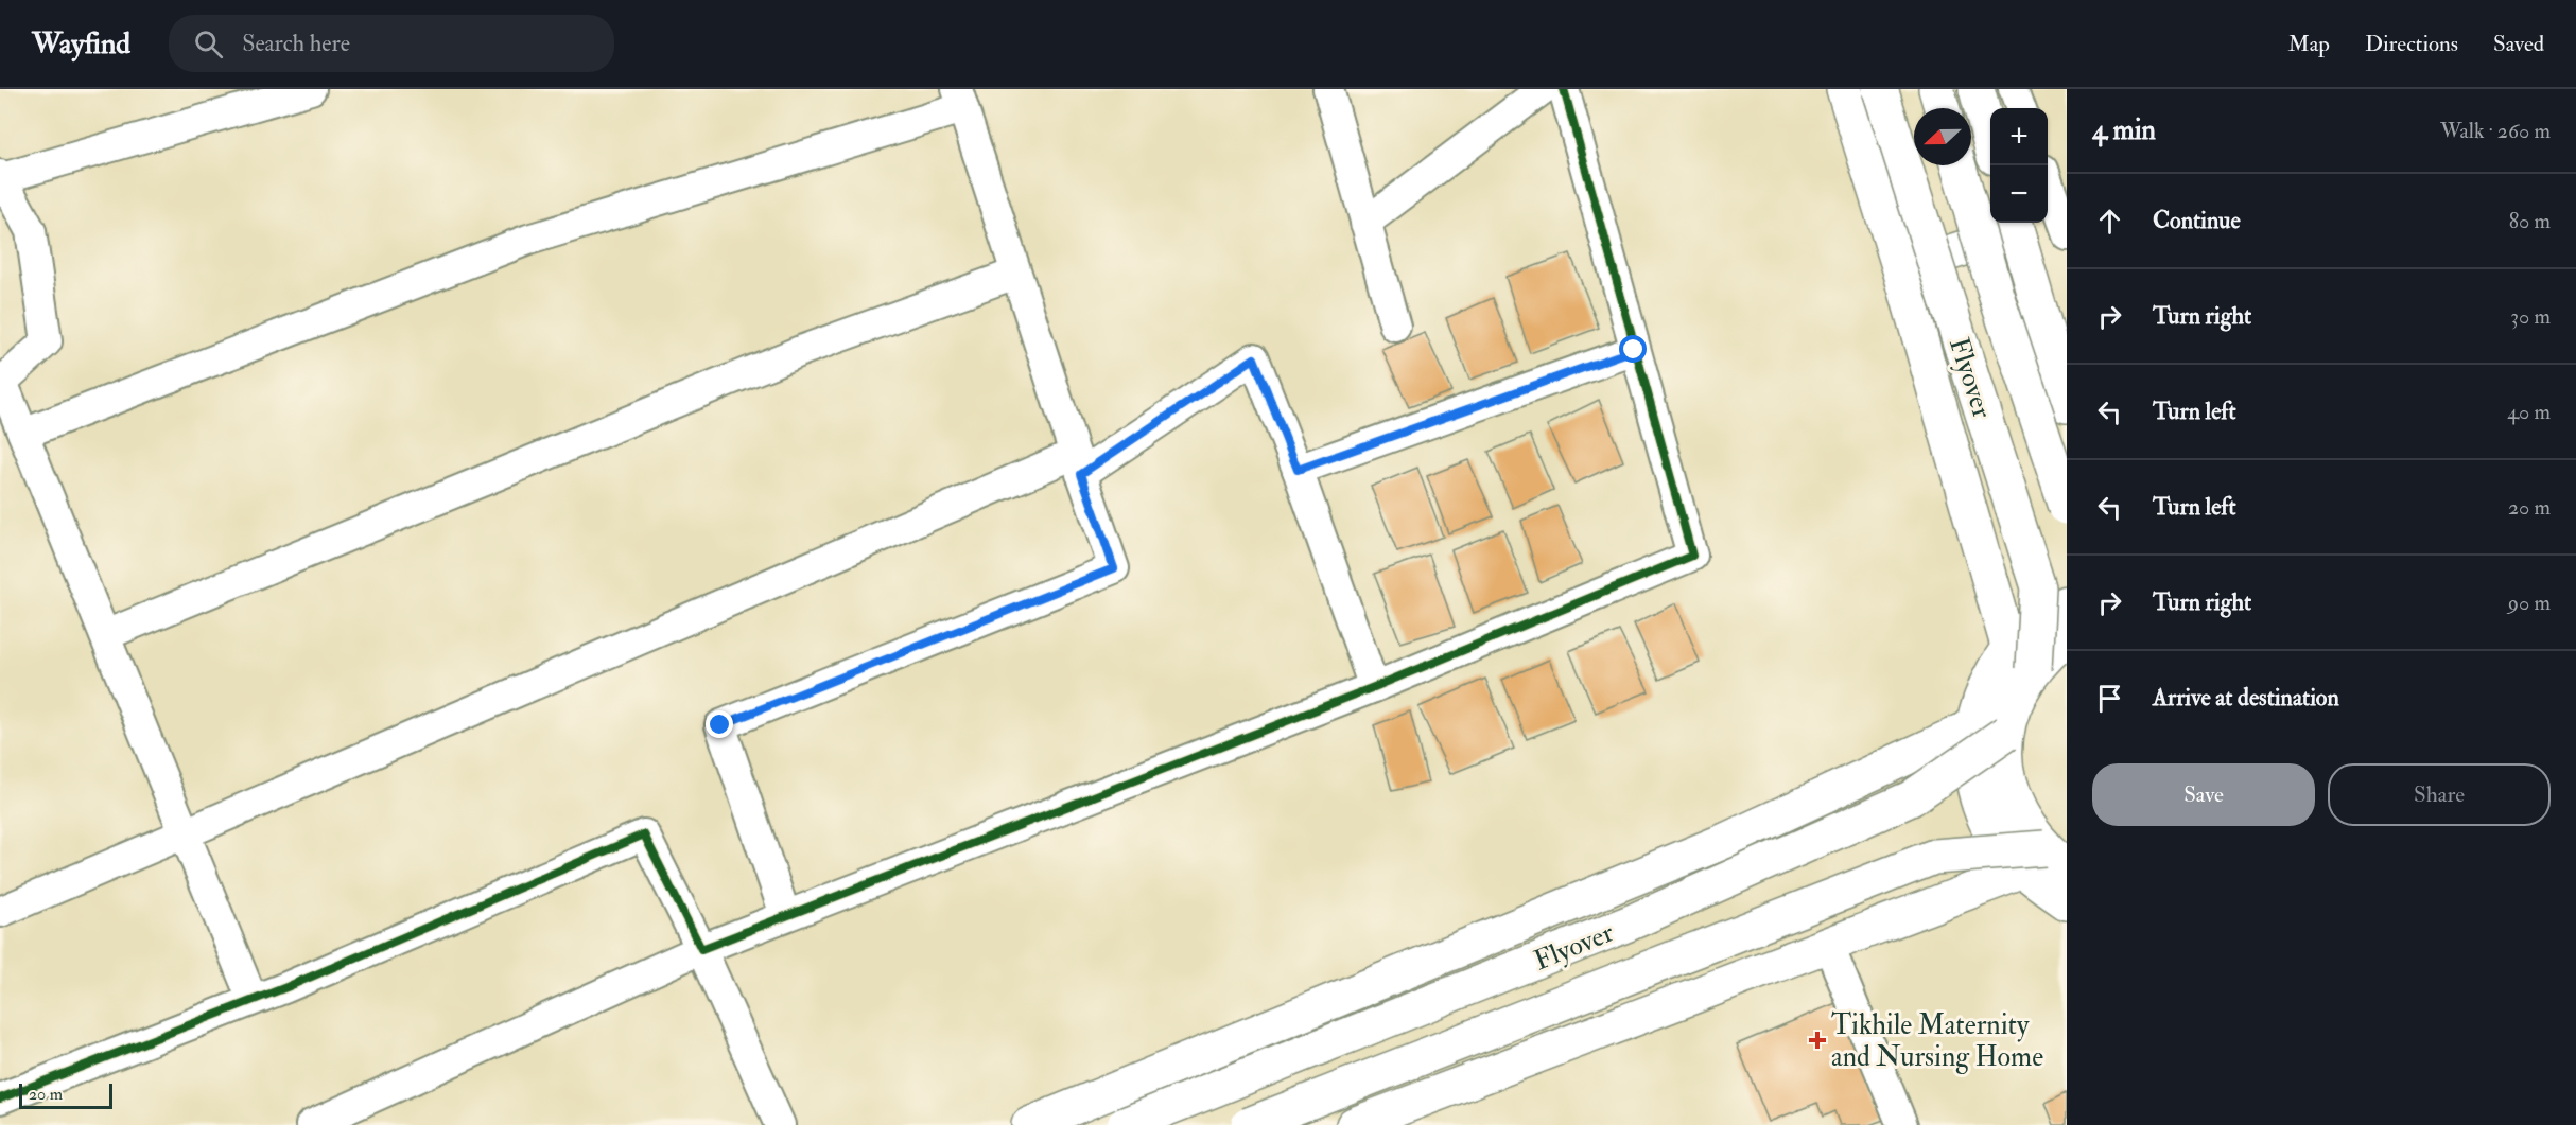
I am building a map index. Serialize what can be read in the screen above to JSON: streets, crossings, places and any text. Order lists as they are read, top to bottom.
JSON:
{
  "streets": {
    "main road": ["Flyover"]
  },
  "places": {
    "health": ["Tikhile Maternity and Nursing Home"]
  },
  "scale_bar": "20 m",
  "north": "left",
  "page": {
    "header": "Wayfind",
    "search": "Search here",
    "nav": ["Map", "Directions", "Saved"],
    "heading": ["4 min", "Walk · 260 m"],
    "map_buttons": ["+", "−"],
    "list": [
      ["Continue", "80 m"],
      ["Turn right", "30 m"],
      ["Turn left", "40 m"],
      ["Turn left", "20 m"],
      ["Turn right", "90 m"],
      "Arrive at destination"
    ],
    "buttons": ["Save", "Share"],
    "scale": "20 m"
  }
}
